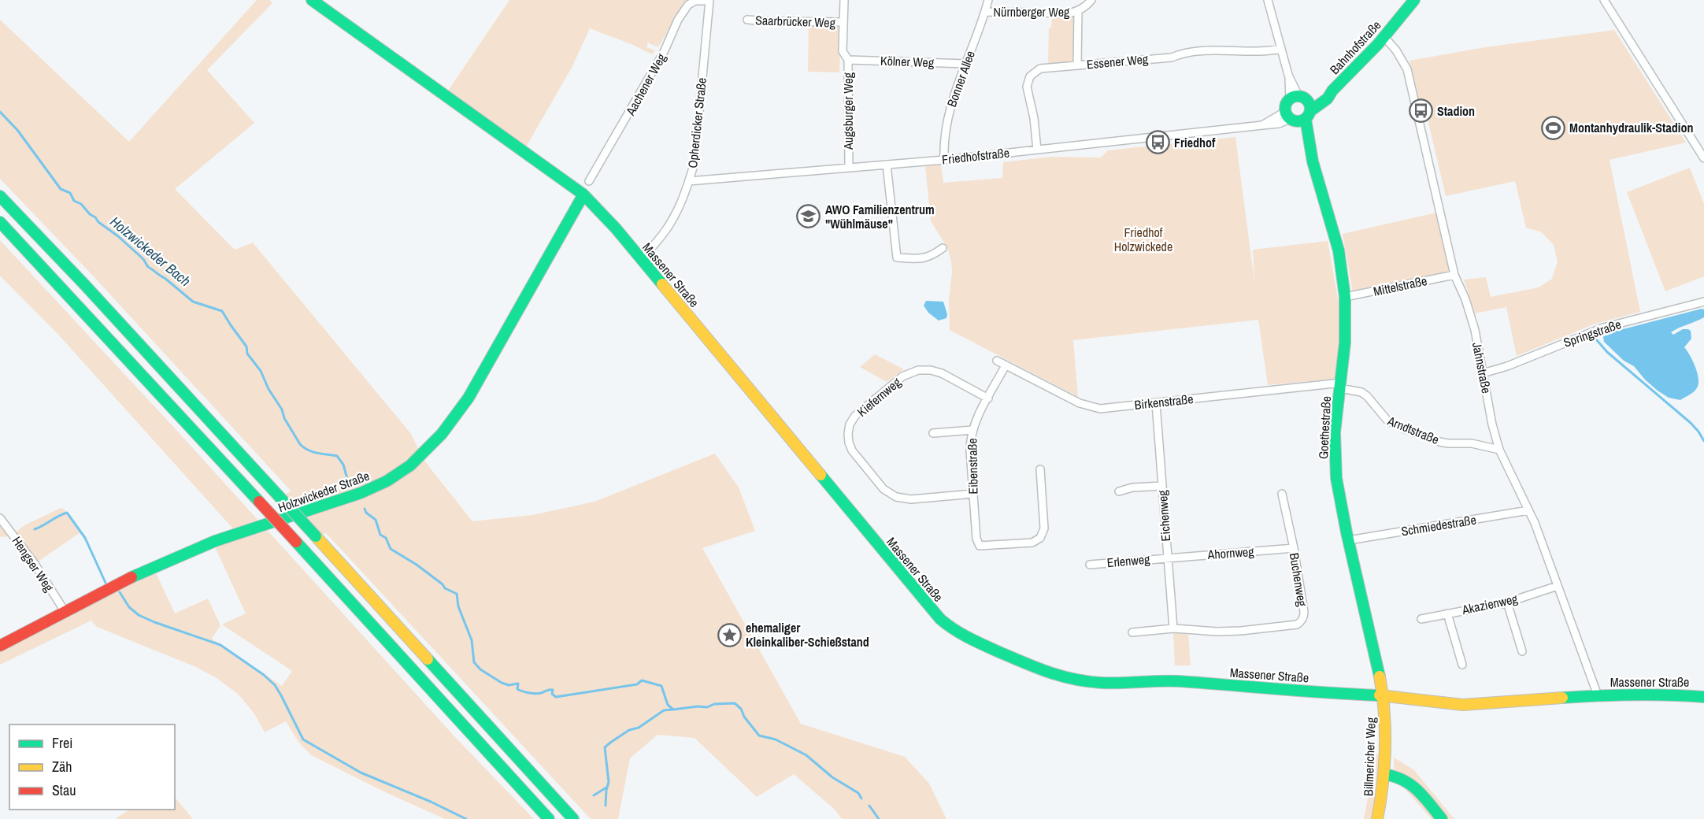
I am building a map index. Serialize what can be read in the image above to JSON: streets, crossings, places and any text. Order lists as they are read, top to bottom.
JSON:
{
  "streets": {
    "main road": [
      "Bahnhofstraße",
      "Massener Straße",
      "Goethestraße",
      "Holzwickeder Straße",
      "Billmericher Weg"
    ],
    "street": [
      "Nürnberger Weg",
      "Saarbrücker Weg",
      "Kölner Weg",
      "Essener Weg",
      "Bonner Allee",
      "Aachener Weg",
      "Augsburger Weg",
      "Opherdicker Straße",
      "Friedhofstraße",
      "Mittelstraße",
      "Springstraße",
      "Jahnstraße",
      "Kiefernweg",
      "Birkenstraße",
      "Arndtstraße",
      "Eibenstraße",
      "Eichenweg",
      "Schmiedestraße",
      "Ahornweg",
      "Erlenweg",
      "Hengser Weg",
      "Buchenweg",
      "Akazienweg"
    ]
  },
  "crossings": [
    ["Nürnberger Weg", "Essener Weg"],
    ["Nürnberger Weg", "Bonner Allee"],
    ["Saarbrücker Weg", "Augsburger Weg"],
    ["Bahnhofstraße", "Friedhofstraße"],
    ["Bahnhofstraße", "Jahnstraße"],
    ["Bahnhofstraße", "Goethestraße"],
    ["Kölner Weg", "Bonner Allee"],
    ["Kölner Weg", "Augsburger Weg"],
    ["Essener Weg", "Friedhofstraße"],
    ["Bonner Allee", "Friedhofstraße"],
    ["Aachener Weg", "Opherdicker Straße"],
    ["Augsburger Weg", "Friedhofstraße"],
    ["Opherdicker Straße", "Friedhofstraße"],
    ["Opherdicker Straße", "Massener Straße"],
    ["Friedhofstraße", "Goethestraße"],
    ["Massener Straße", "Jahnstraße"],
    ["Massener Straße", "Goethestraße"],
    ["Massener Straße", "Holzwickeder Straße"],
    ["Massener Straße", "Billmericher Weg"],
    ["Mittelstraße", "Jahnstraße"],
    ["Mittelstraße", "Goethestraße"],
    ["Springstraße", "Jahnstraße"],
    ["Jahnstraße", "Arndtstraße"],
    ["Jahnstraße", "Schmiedestraße"],
    ["Jahnstraße", "Akazienweg"],
    ["Kiefernweg", "Eibenstraße"],
    ["Birkenstraße", "Goethestraße"],
    ["Birkenstraße", "Arndtstraße"],
    ["Birkenstraße", "Eibenstraße"],
    ["Birkenstraße", "Eichenweg"],
    ["Goethestraße", "Arndtstraße"],
    ["Goethestraße", "Schmiedestraße"],
    ["Goethestraße", "Billmericher Weg"],
    ["Holzwickeder Straße", "Hengser Weg"],
    ["Eichenweg", "Ahornweg"],
    ["Eichenweg", "Erlenweg"],
    ["Eichenweg", "Buchenweg"],
    ["Ahornweg", "Erlenweg"],
    ["Ahornweg", "Buchenweg"]
  ],
  "water": ["Holzwickeder Bach"],
  "parks": ["Friedhof Holzwickede"],
  "places": {
    "bus stop": ["Stadion", "Friedhof"],
    "sports": ["Montanhydraulik-Stadion"],
    "school or university": ["AWO Familienzentrum \"Wühlmäuse\""],
    "place": ["ehemaliger Kleinkaliber-Schießstand"]
  },
  "legend": ["Frei", "Zäh", "Stau"]
}
